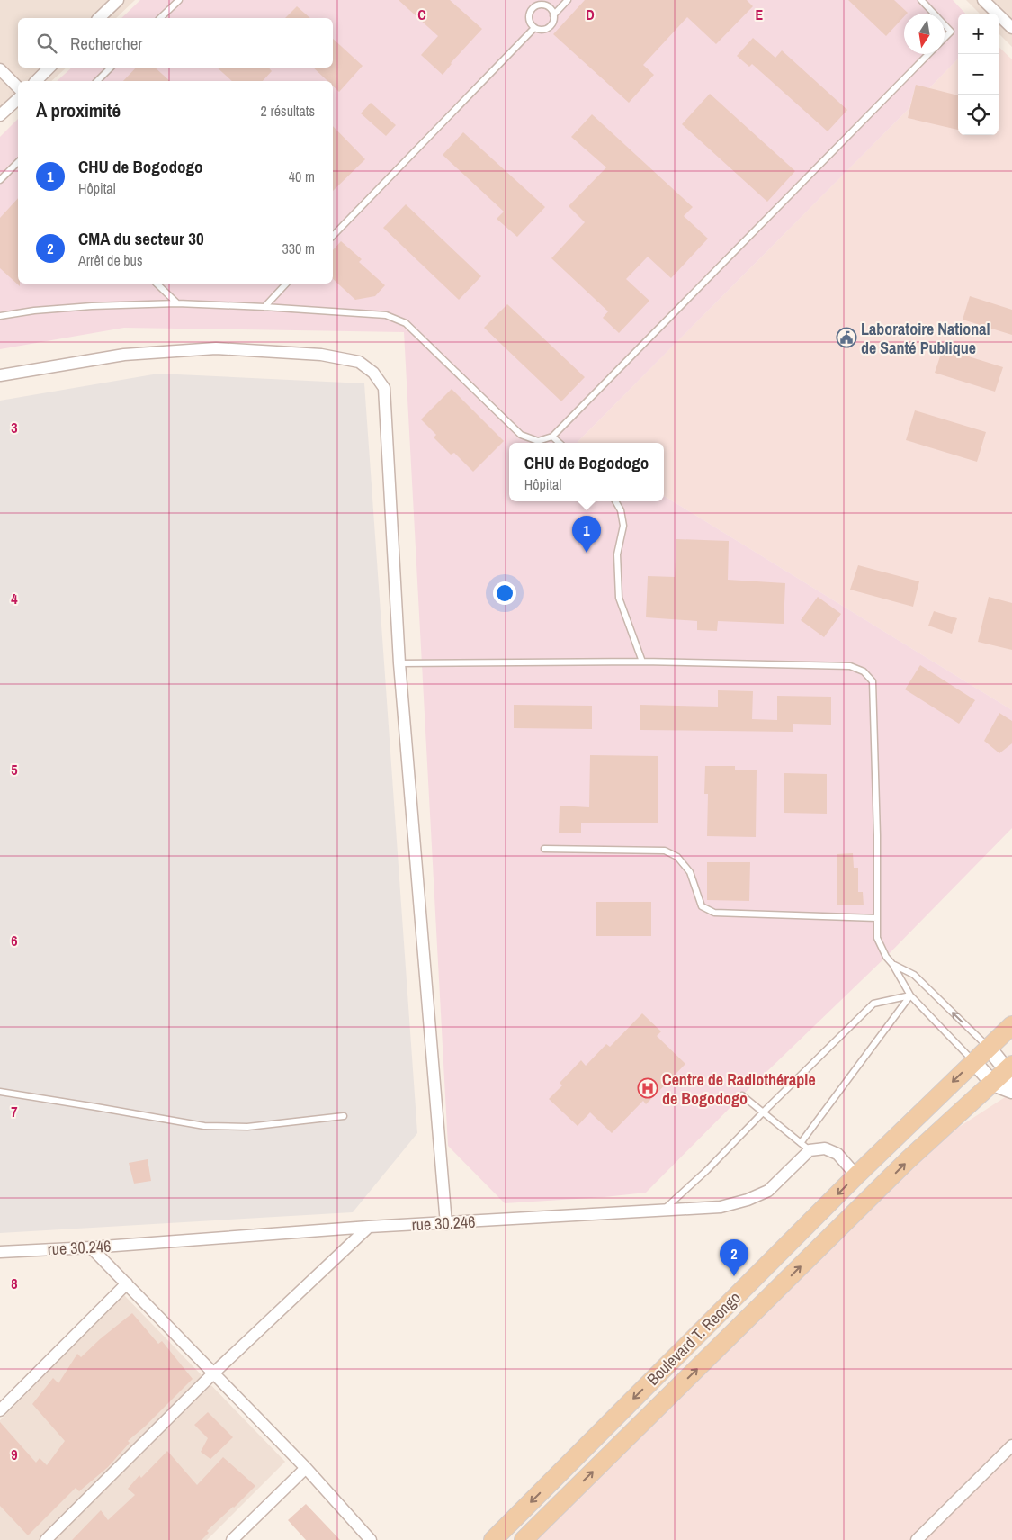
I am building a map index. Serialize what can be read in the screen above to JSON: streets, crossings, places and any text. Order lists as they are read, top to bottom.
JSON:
{
  "streets": {
    "main road": ["Boulevard T. Reongo"],
    "street": ["rue 30.246"]
  },
  "places": {
    "public building": ["Laboratoire National de Santé Publique"],
    "hospital": ["Centre de Radiothérapie de Bogodogo"]
  },
  "north": "bottom",
  "page": {
    "map_buttons": ["+", "−"],
    "search": "Rechercher",
    "heading": ["À proximité", "2 résultats"],
    "list": [
      {
        "mark": "1",
        "name": "CHU de Bogodogo",
        "note": "Hôpital",
        "value": "40 m"
      },
      {
        "mark": "2",
        "name": "CMA du secteur 30",
        "note": "Arrêt de bus",
        "value": "330 m"
      }
    ],
    "popup": ["CHU de Bogodogo", "Hôpital"],
    "pins": ["1", "2"]
  },
  "grid": {
    "columns": ["C", "D", "E"],
    "rows": [
      "3",
      "4",
      "5",
      "6",
      "7",
      "8",
      "9"
    ]
  }
}
